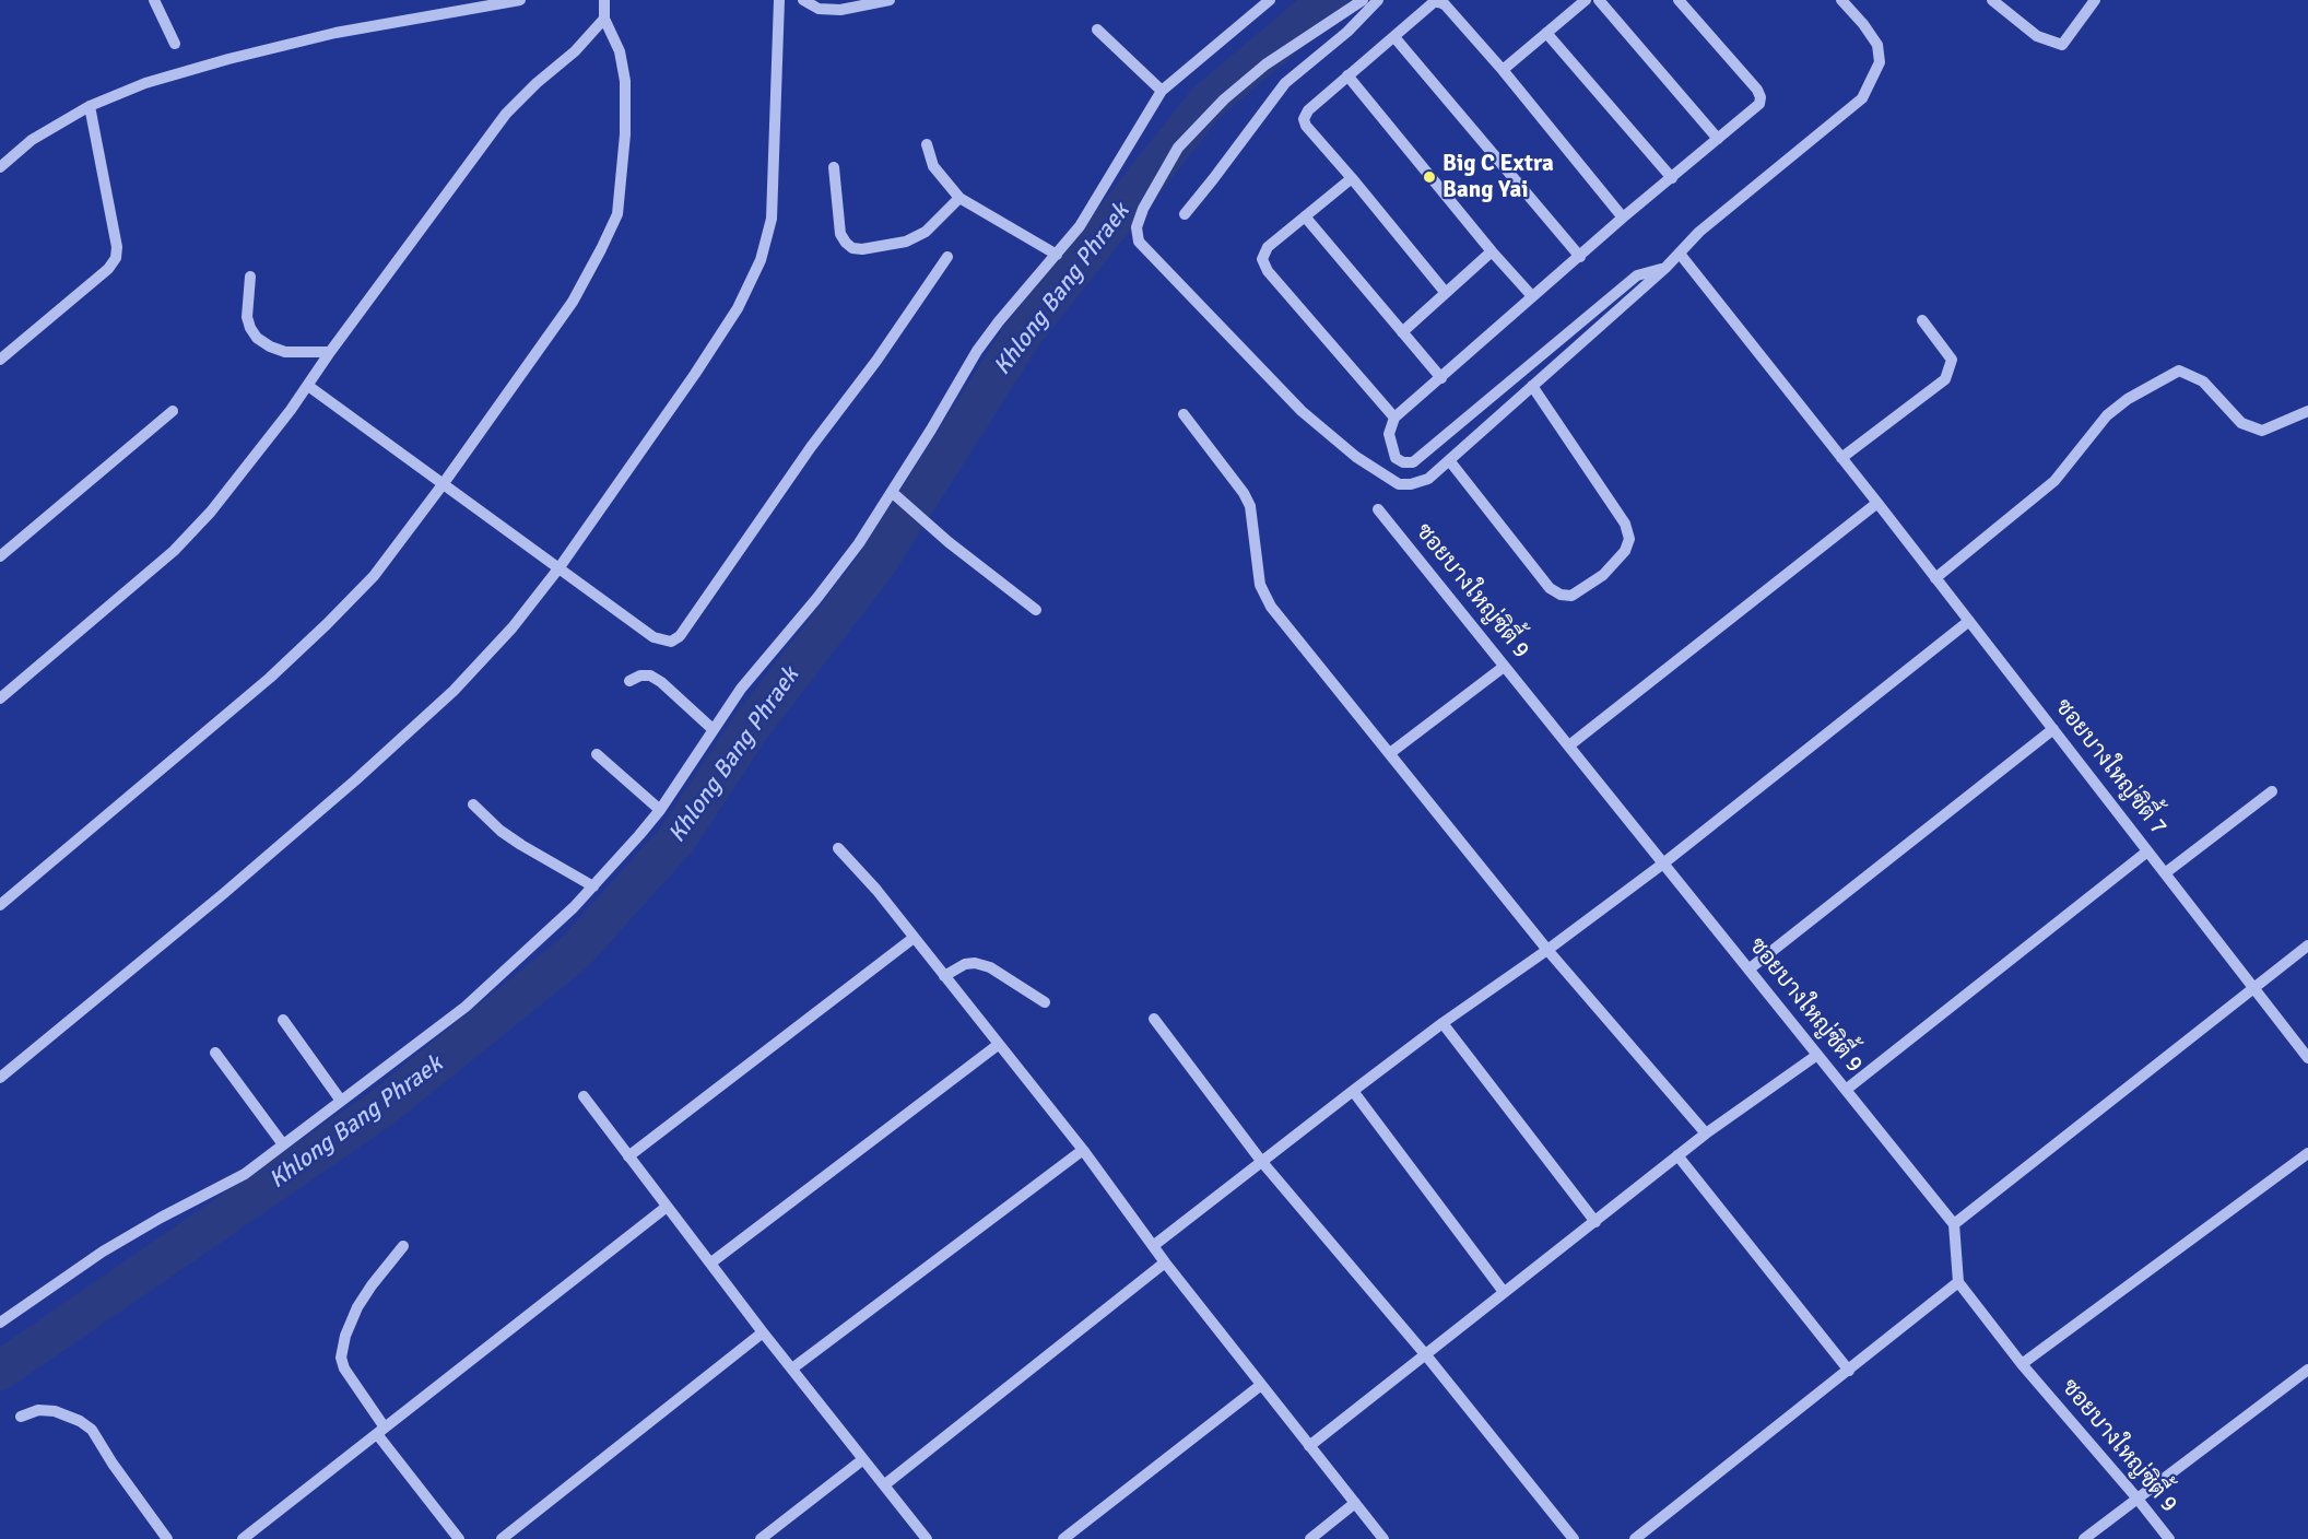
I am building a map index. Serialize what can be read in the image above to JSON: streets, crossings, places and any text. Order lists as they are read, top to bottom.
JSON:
{
  "streets": {
    "street": ["ซอยบางใหญ่ซิตี้ 9", "ซอยบางใหญ่ซิตี้ 7"]
  },
  "water": ["Khlong Bang Phraek"],
  "places": ["Big C Extra Bang Yai"]
}
